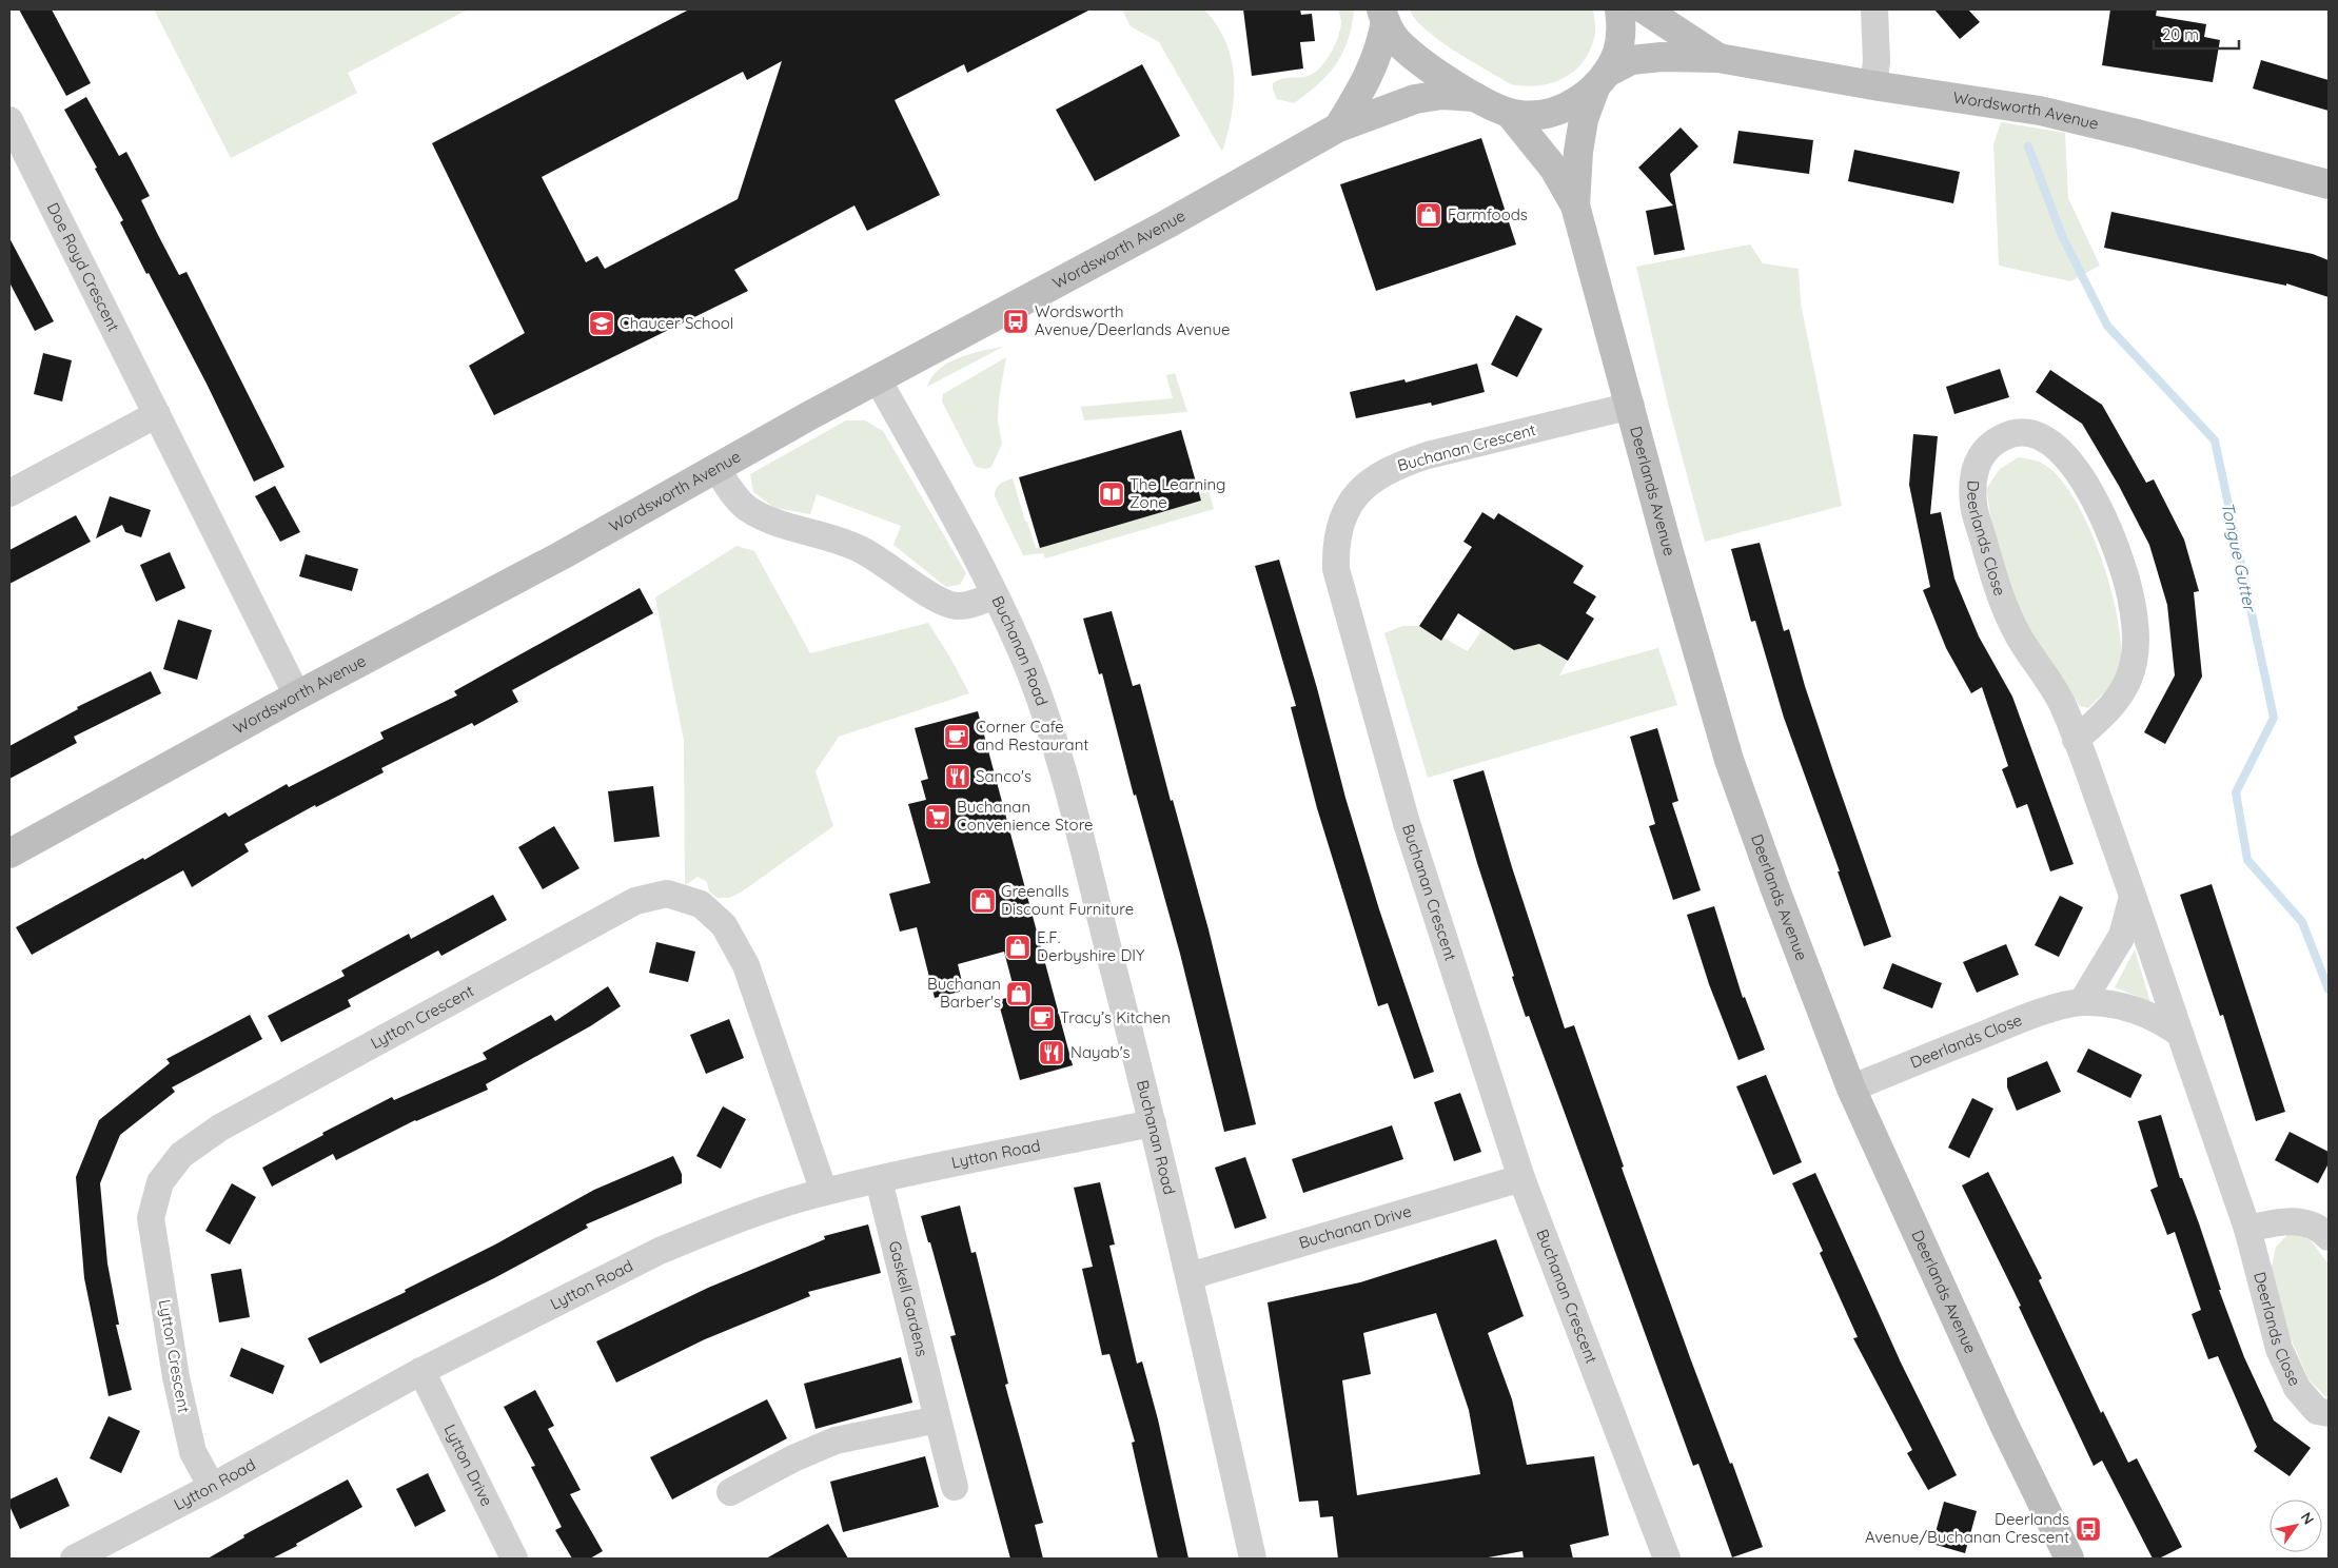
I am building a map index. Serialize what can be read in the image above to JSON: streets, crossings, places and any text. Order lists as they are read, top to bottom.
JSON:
{
  "streets": {
    "street": [
      "Wordsworth Avenue",
      "Doe Royd Crescent",
      "Buchanan Crescent",
      "Deerlands Avenue",
      "Deerlands Close",
      "Buchanan Road",
      "Lytton Crescent",
      "Lytton Road",
      "Buchanan Drive",
      "Gaskell Gardens",
      "Lytton Drive"
    ]
  },
  "crossings": [
    ["Wordsworth Avenue", "Doe Royd Crescent"],
    ["Wordsworth Avenue", "Deerlands Avenue"],
    ["Wordsworth Avenue", "Buchanan Road"],
    ["Buchanan Crescent", "Deerlands Avenue"],
    ["Buchanan Crescent", "Buchanan Drive"],
    ["Deerlands Avenue", "Deerlands Close"],
    ["Buchanan Road", "Lytton Road"],
    ["Buchanan Road", "Buchanan Drive"],
    ["Lytton Crescent", "Lytton Road"],
    ["Lytton Road", "Gaskell Gardens"],
    ["Lytton Road", "Lytton Drive"]
  ],
  "water": ["Tongue Gutter"],
  "places": {
    "shop": [
      "Farmfoods",
      "Greenalls Discount Furniture",
      "E.F. Derbyshire DIY",
      "Buchanan Barber's"
    ],
    "bus stop": ["Wordsworth Avenue/Deerlands Avenue", "Deerlands Avenue/Buchanan Crescent"],
    "school or university": ["Chaucer School"],
    "library": ["The Learning Zone"],
    "cafe": ["Corner Cafe and Restaurant", "Tracy’s Kitchen"],
    "restaurant": ["Sanco's", "Nayab's"],
    "supermarket": ["Buchanan Convenience Store"]
  },
  "scale_bar": "20 m",
  "north": "top right"
}
